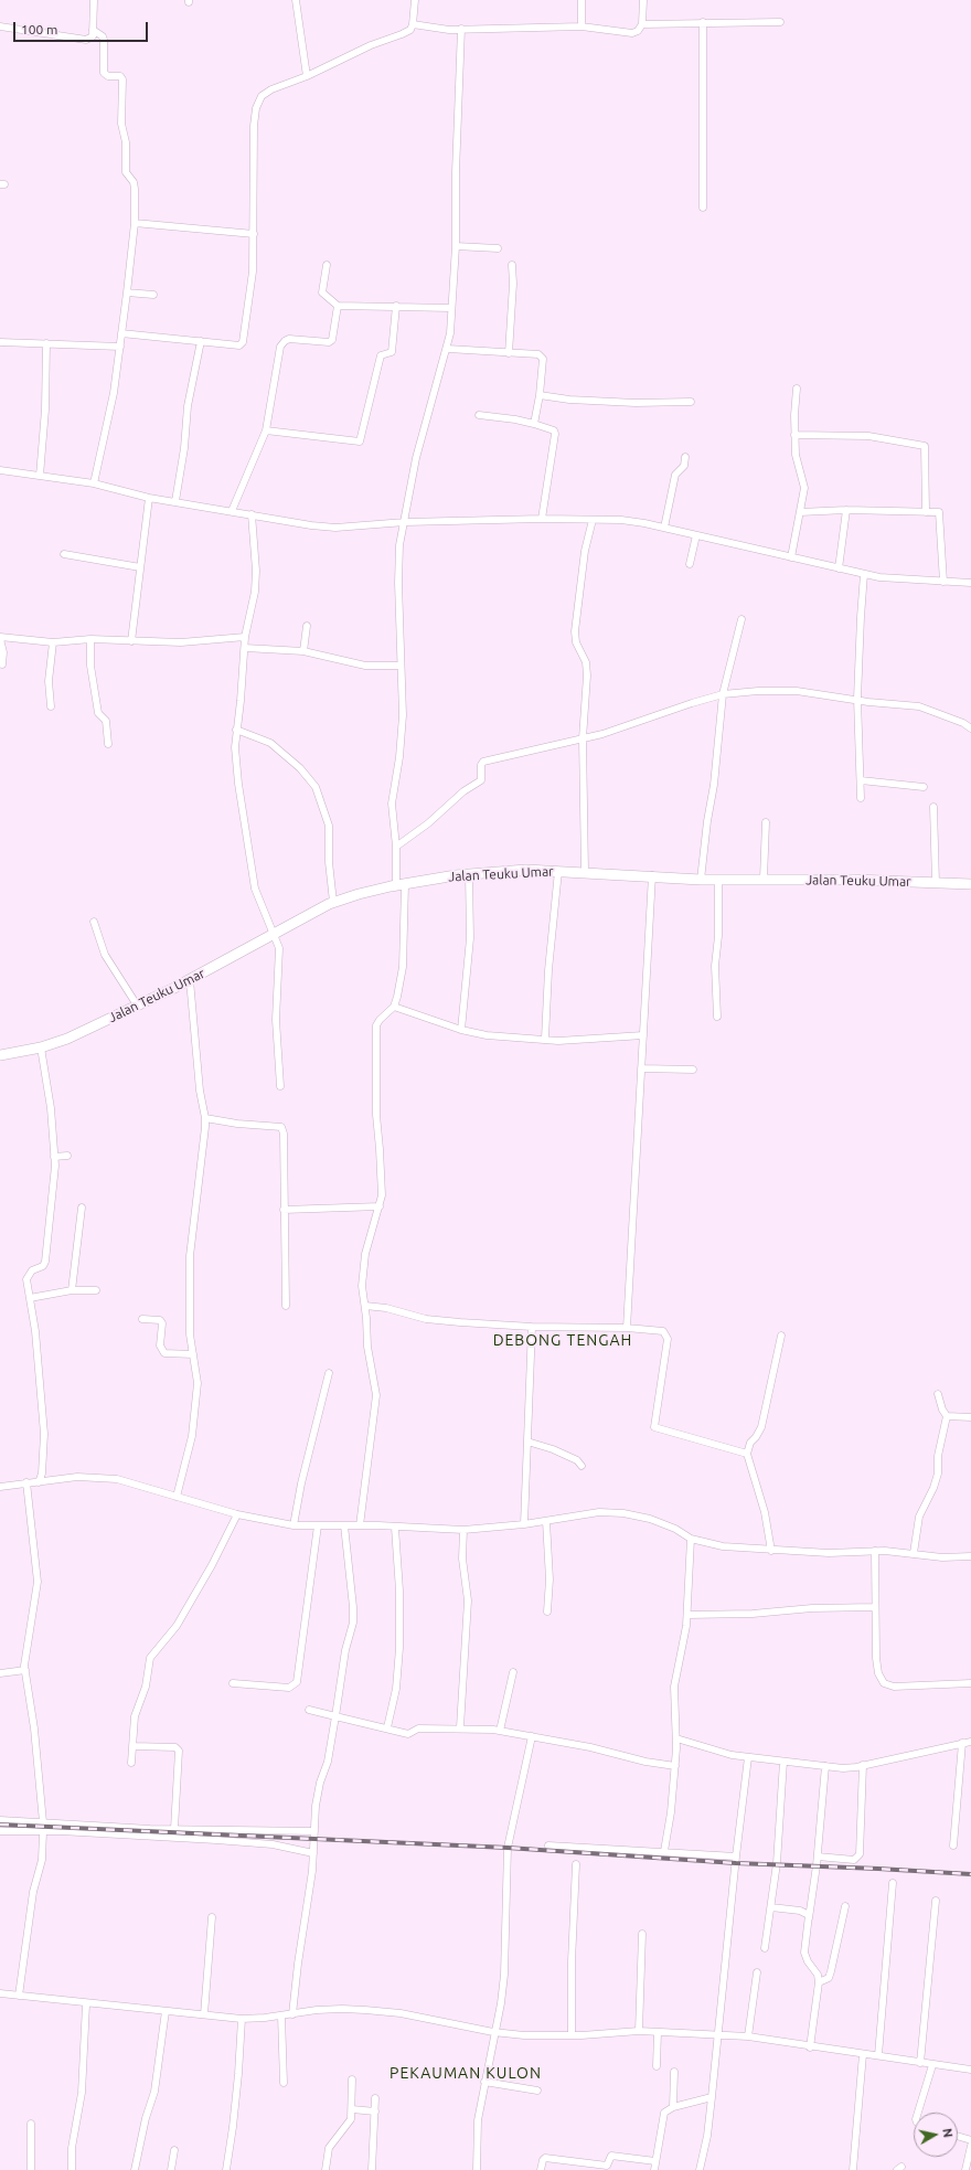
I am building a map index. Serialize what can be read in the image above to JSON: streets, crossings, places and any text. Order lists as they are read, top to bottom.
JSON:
{
  "streets": {
    "main road": ["Jalan Teuku Umar"]
  },
  "districts": ["DEBONG TENGAH", "PEKAUMAN KULON"],
  "scale_bar": "100 m",
  "north": "right"
}
